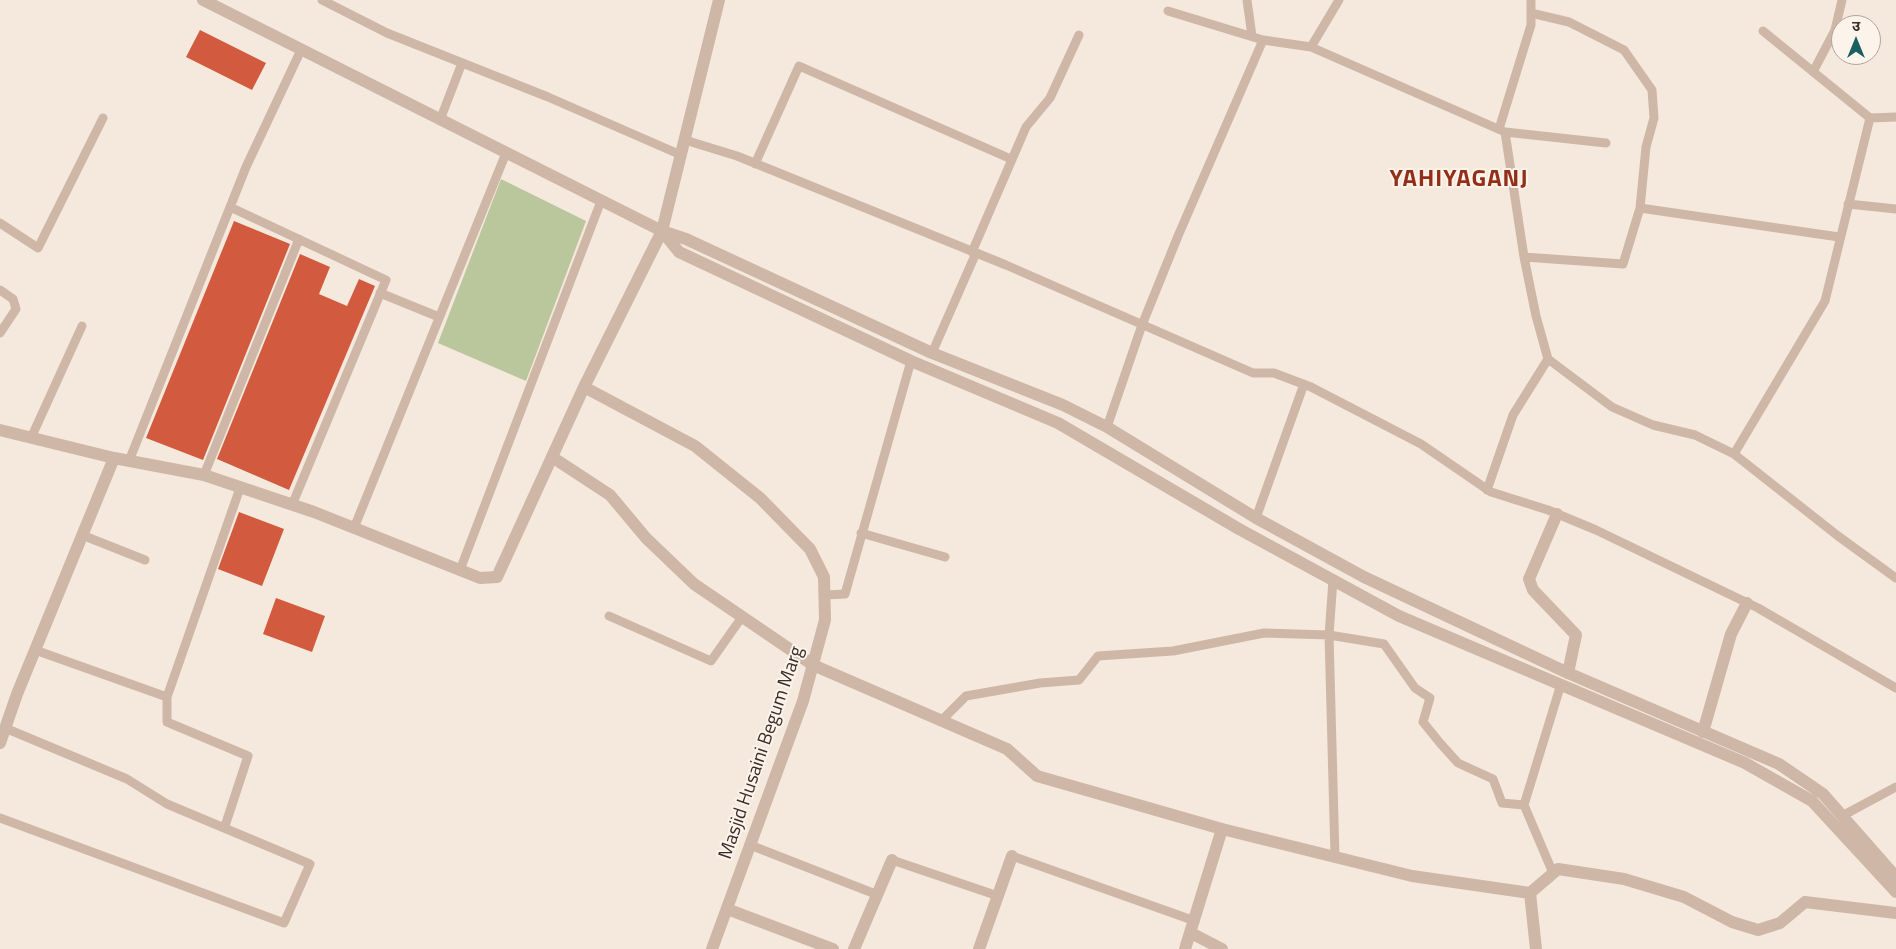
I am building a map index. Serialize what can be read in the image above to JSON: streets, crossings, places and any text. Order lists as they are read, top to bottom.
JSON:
{
  "streets": {
    "street": ["Masjid Husaini Begum Marg"]
  },
  "districts": ["YAHIYAGANJ"],
  "north": "top"
}
